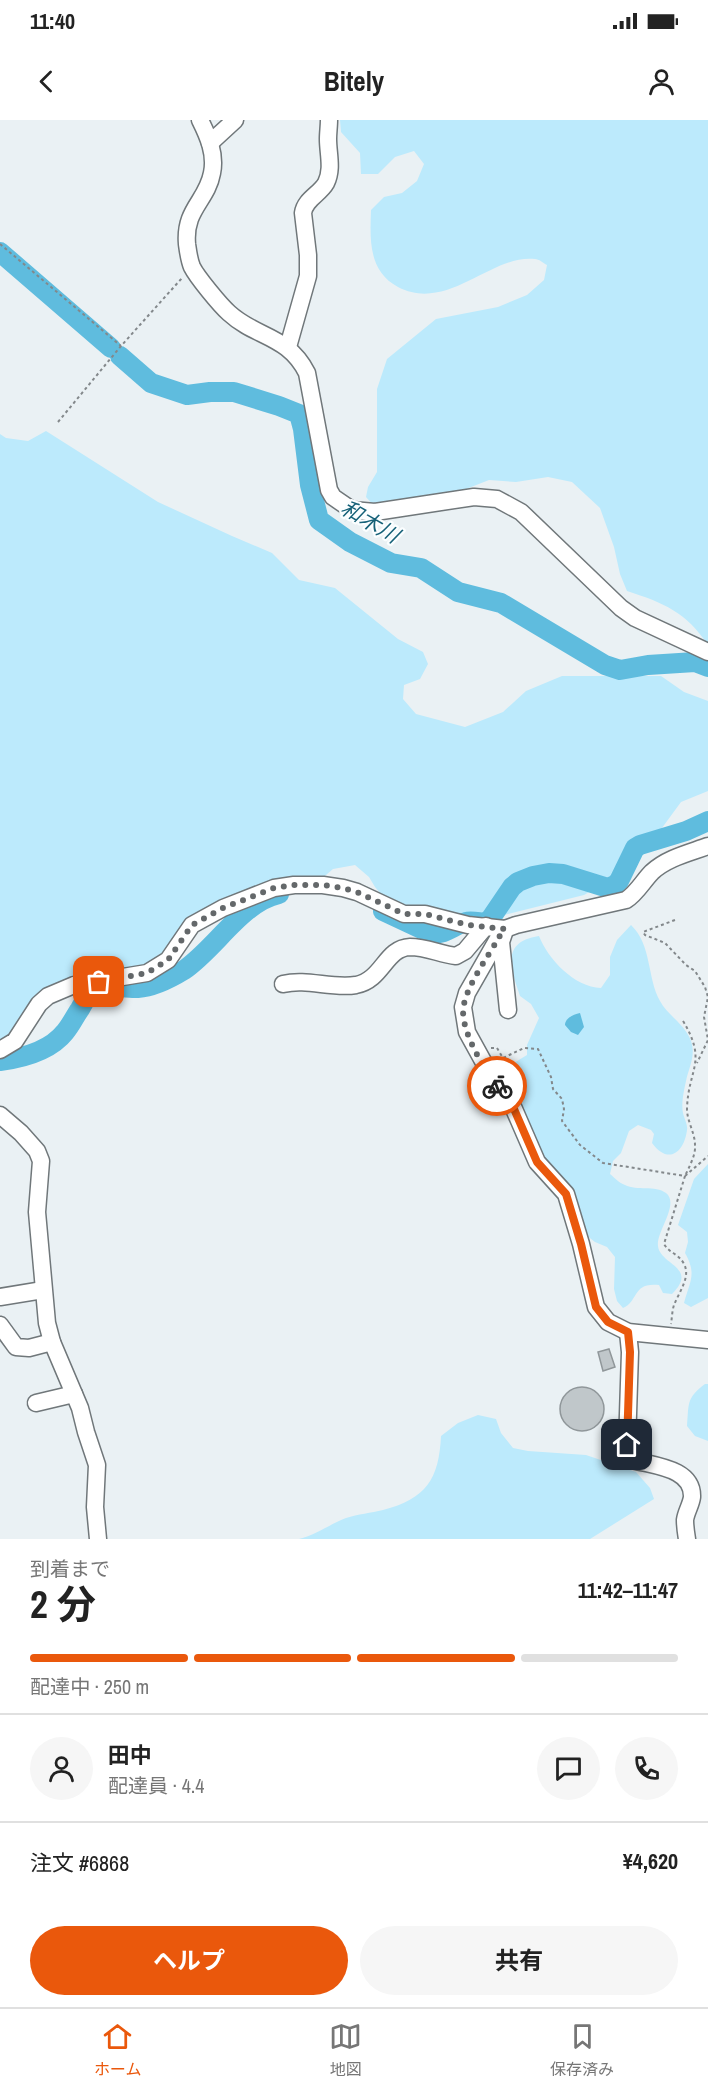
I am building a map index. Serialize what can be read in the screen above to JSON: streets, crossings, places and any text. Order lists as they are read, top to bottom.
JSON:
{
  "water": ["和木川"],
  "page": {
    "status": "11:40",
    "header": "Bitely",
    "heading": ["2 分", "到着まで", "11:42–11:47"],
    "panel": [
      "田中",
      "配達員 · 4.4",
      "注文 #6868",
      "¥4,620"
    ],
    "bar": "配達中 · 250 m",
    "buttons": ["ヘルプ", "共有"],
    "tabs": ["ホーム", "地図", "保存済み"]
  }
}
